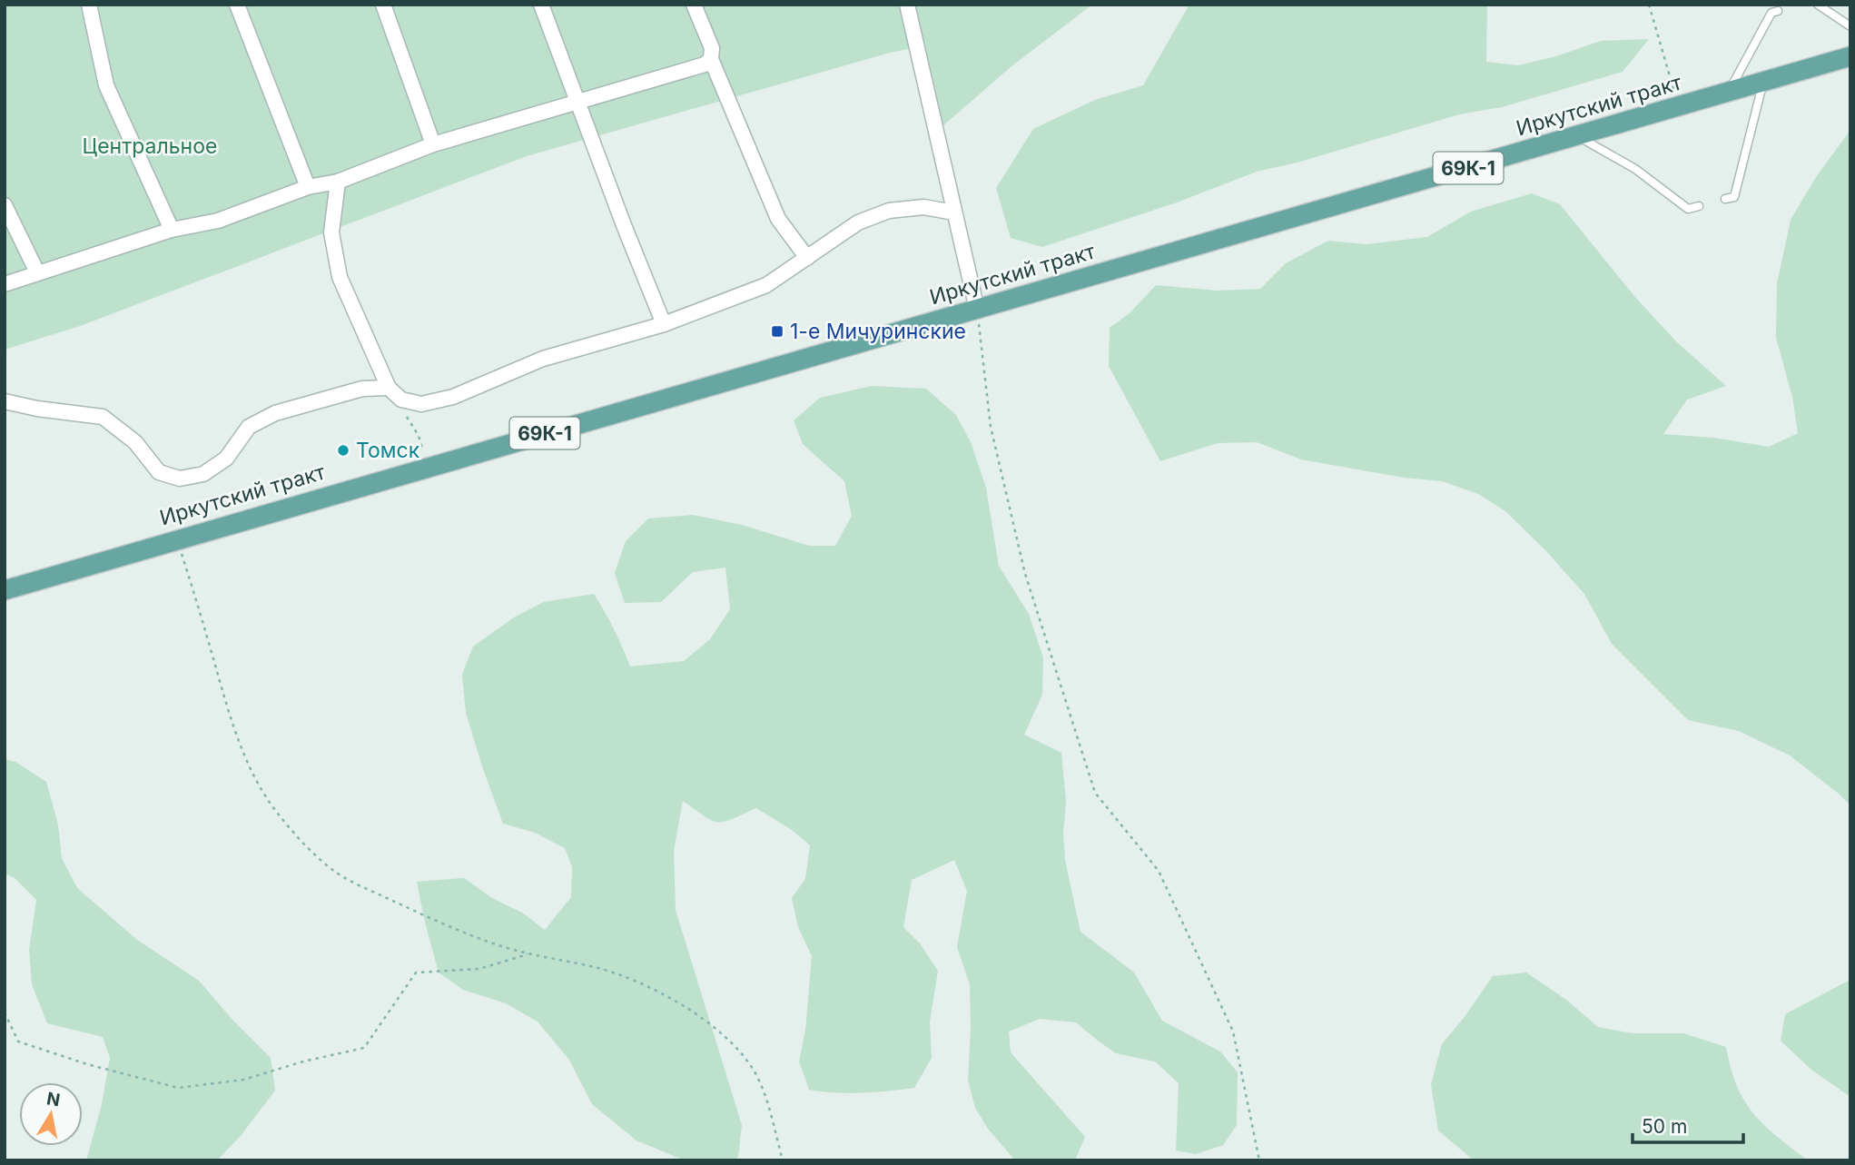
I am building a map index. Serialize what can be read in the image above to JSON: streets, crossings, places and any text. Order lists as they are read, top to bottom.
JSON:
{
  "streets": {
    "main road": ["Иркутский тракт", "69К-1"]
  },
  "parks": ["Центральное"],
  "places": {
    "transit": ["1-е Мичуринские"],
    "other": ["Томск"]
  },
  "scale_bar": "50 m",
  "north": "top"
}
